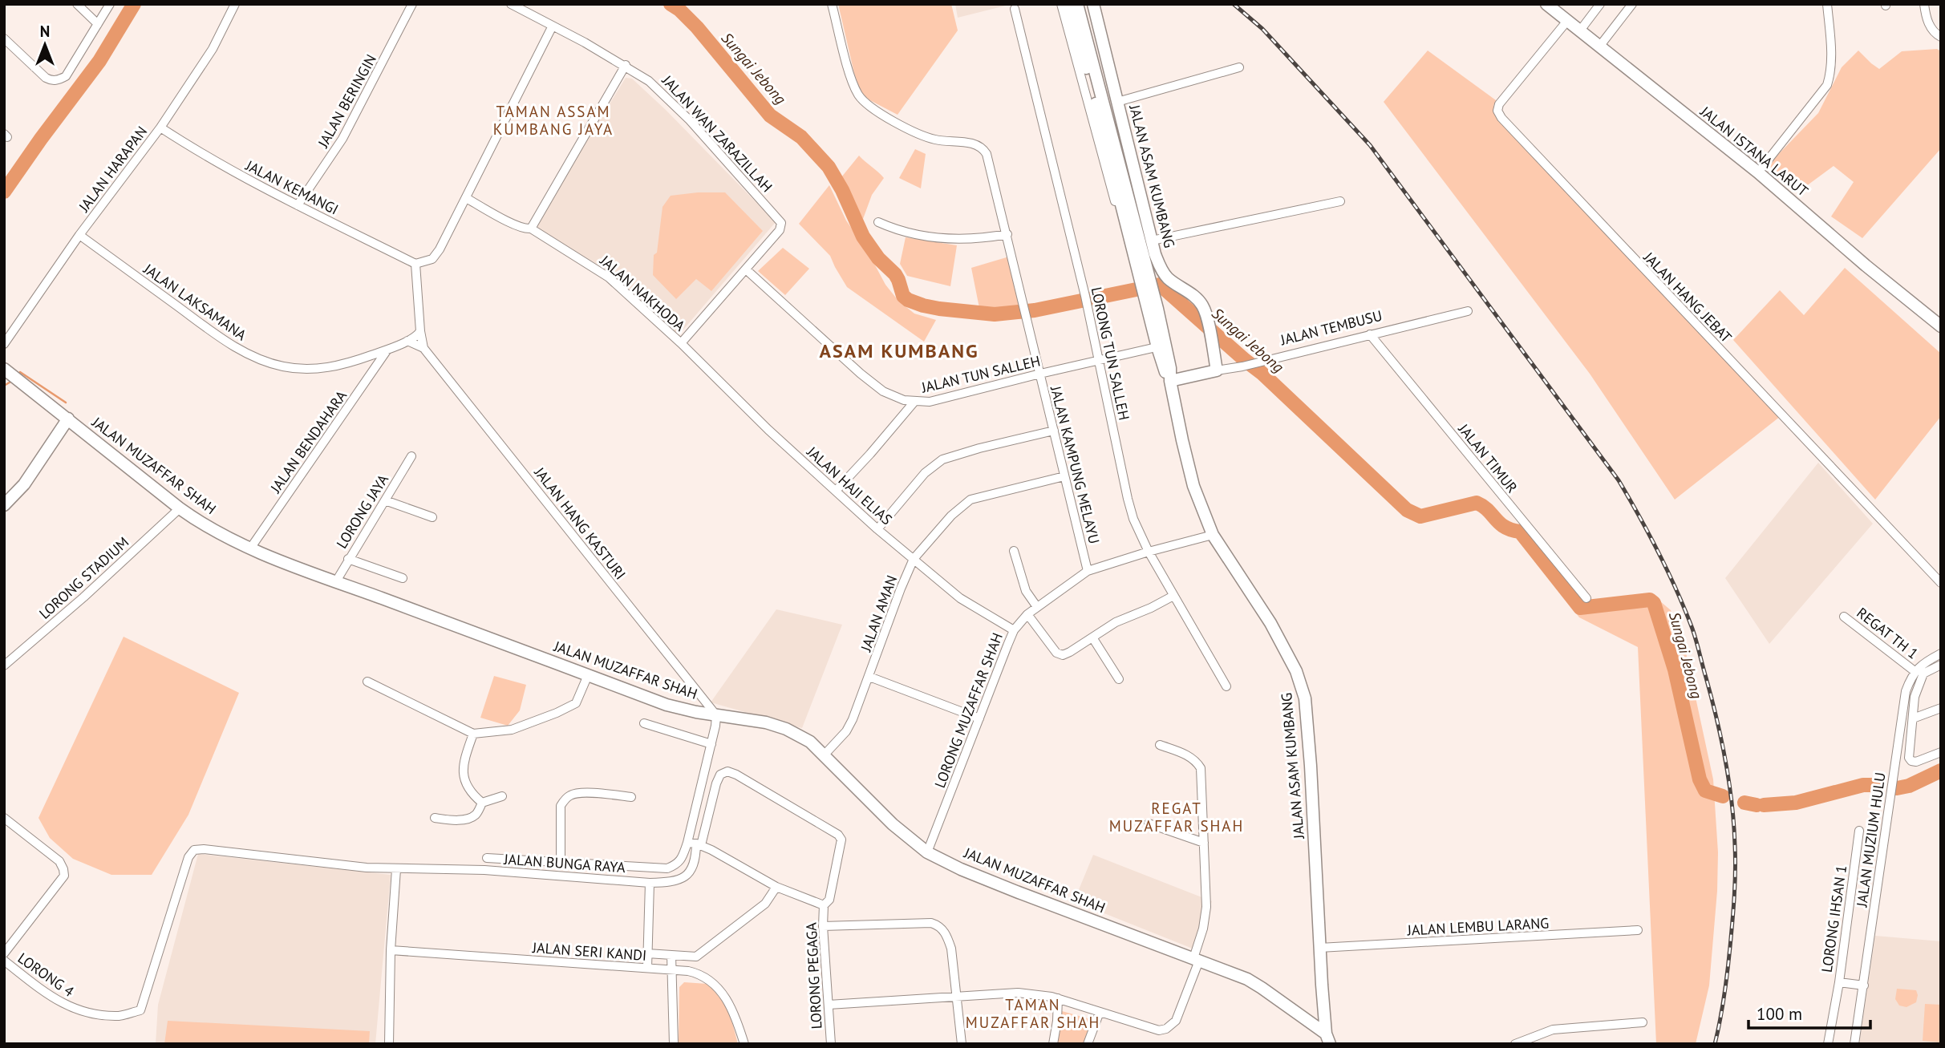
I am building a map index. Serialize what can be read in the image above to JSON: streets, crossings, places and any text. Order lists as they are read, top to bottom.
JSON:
{
  "streets": {
    "main road": [
      "JALAN ISTANA LARUT",
      "JALAN ASAM KUMBANG",
      "JALAN TEMBUSU",
      "JALAN MUZAFFAR SHAH"
    ],
    "street": [
      "JALAN BERINGIN",
      "JALAN WAN ZARAZILLAH",
      "JALAN HARAPAN",
      "JALAN KEMANGI",
      "JALAN NAKHODA",
      "JALAN HANG JEBAT",
      "JALAN LAKSAMANA",
      "LORONG TUN SALLEH",
      "JALAN TUN SALLEH",
      "JALAN BENDAHARA",
      "JALAN TIMUR",
      "JALAN KAMPUNG MELAYU",
      "JALAN HAJI ELIAS",
      "LORONG JAYA",
      "JALAN HANG KASTURI",
      "LORONG STADIUM",
      "JALAN AMAN",
      "REGAT TH 1",
      "LORONG MUZAFFAR SHAH",
      "JALAN MUZIUM HULU",
      "JALAN BUNGA RAYA",
      "LORONG IHSAN 1",
      "JALAN LEMBU LARANG",
      "JALAN SERI KANDI",
      "LORONG 4",
      "LORONG PEGAGA"
    ]
  },
  "crossings": [
    ["JALAN BERINGIN", "JALAN KEMANGI"],
    ["JALAN WAN ZARAZILLAH", "JALAN TUN SALLEH"],
    ["JALAN ISTANA LARUT", "JALAN HANG JEBAT"],
    ["JALAN HARAPAN", "JALAN KEMANGI"],
    ["JALAN HARAPAN", "JALAN LAKSAMANA"],
    ["JALAN ASAM KUMBANG", "JALAN TEMBUSU"],
    ["JALAN ASAM KUMBANG", "JALAN TUN SALLEH"],
    ["JALAN ASAM KUMBANG", "JALAN MUZAFFAR SHAH"],
    ["JALAN ASAM KUMBANG", "LORONG MUZAFFAR SHAH"],
    ["JALAN ASAM KUMBANG", "JALAN LEMBU LARANG"],
    ["JALAN NAKHODA", "JALAN HAJI ELIAS"],
    ["JALAN LAKSAMANA", "JALAN BENDAHARA"],
    ["JALAN TEMBUSU", "JALAN TIMUR"],
    ["LORONG TUN SALLEH", "JALAN TUN SALLEH"],
    ["LORONG TUN SALLEH", "LORONG MUZAFFAR SHAH"],
    ["JALAN TUN SALLEH", "JALAN KAMPUNG MELAYU"],
    ["JALAN BENDAHARA", "JALAN MUZAFFAR SHAH"],
    ["JALAN KAMPUNG MELAYU", "JALAN AMAN"],
    ["JALAN KAMPUNG MELAYU", "LORONG MUZAFFAR SHAH"],
    ["JALAN MUZAFFAR SHAH", "LORONG JAYA"],
    ["JALAN MUZAFFAR SHAH", "JALAN HANG KASTURI"],
    ["JALAN MUZAFFAR SHAH", "LORONG STADIUM"],
    ["JALAN MUZAFFAR SHAH", "JALAN AMAN"],
    ["JALAN MUZAFFAR SHAH", "LORONG MUZAFFAR SHAH"],
    ["JALAN MUZAFFAR SHAH", "JALAN BUNGA RAYA"],
    ["JALAN HAJI ELIAS", "JALAN AMAN"],
    ["JALAN HAJI ELIAS", "LORONG MUZAFFAR SHAH"],
    ["JALAN HANG KASTURI", "JALAN BUNGA RAYA"],
    ["REGAT TH 1", "JALAN MUZIUM HULU"],
    ["JALAN BUNGA RAYA", "LORONG 4"],
    ["JALAN BUNGA RAYA", "LORONG PEGAGA"]
  ],
  "districts": [
    "TAMAN ASSAM KUMBANG JAYA",
    "ASAM KUMBANG",
    "REGAT MUZAFFAR SHAH",
    "TAMAN MUZAFFAR SHAH"
  ],
  "water": ["Sungai Jebong"],
  "scale_bar": "100 m",
  "north": "top"
}
